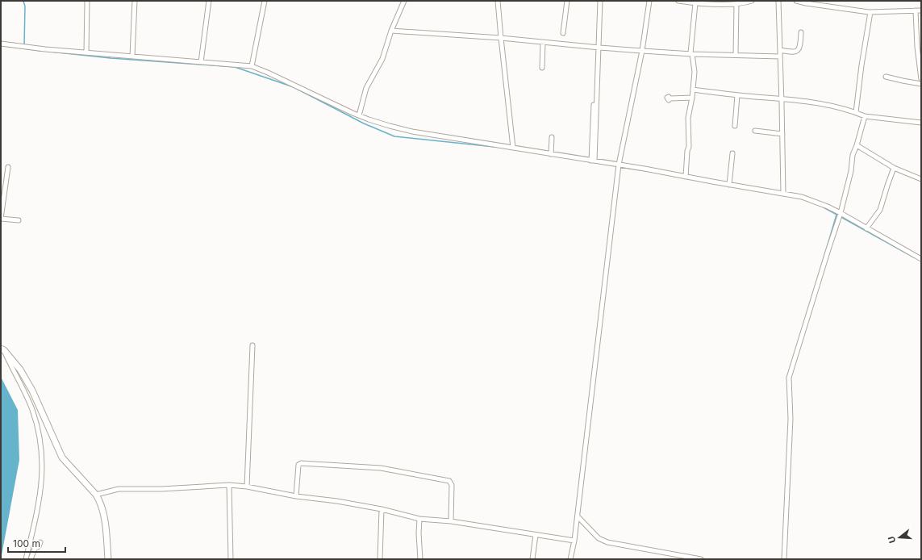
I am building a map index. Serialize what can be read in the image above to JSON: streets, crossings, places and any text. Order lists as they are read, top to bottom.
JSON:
{
  "scale_bar": "100 m",
  "north": "left"
}
